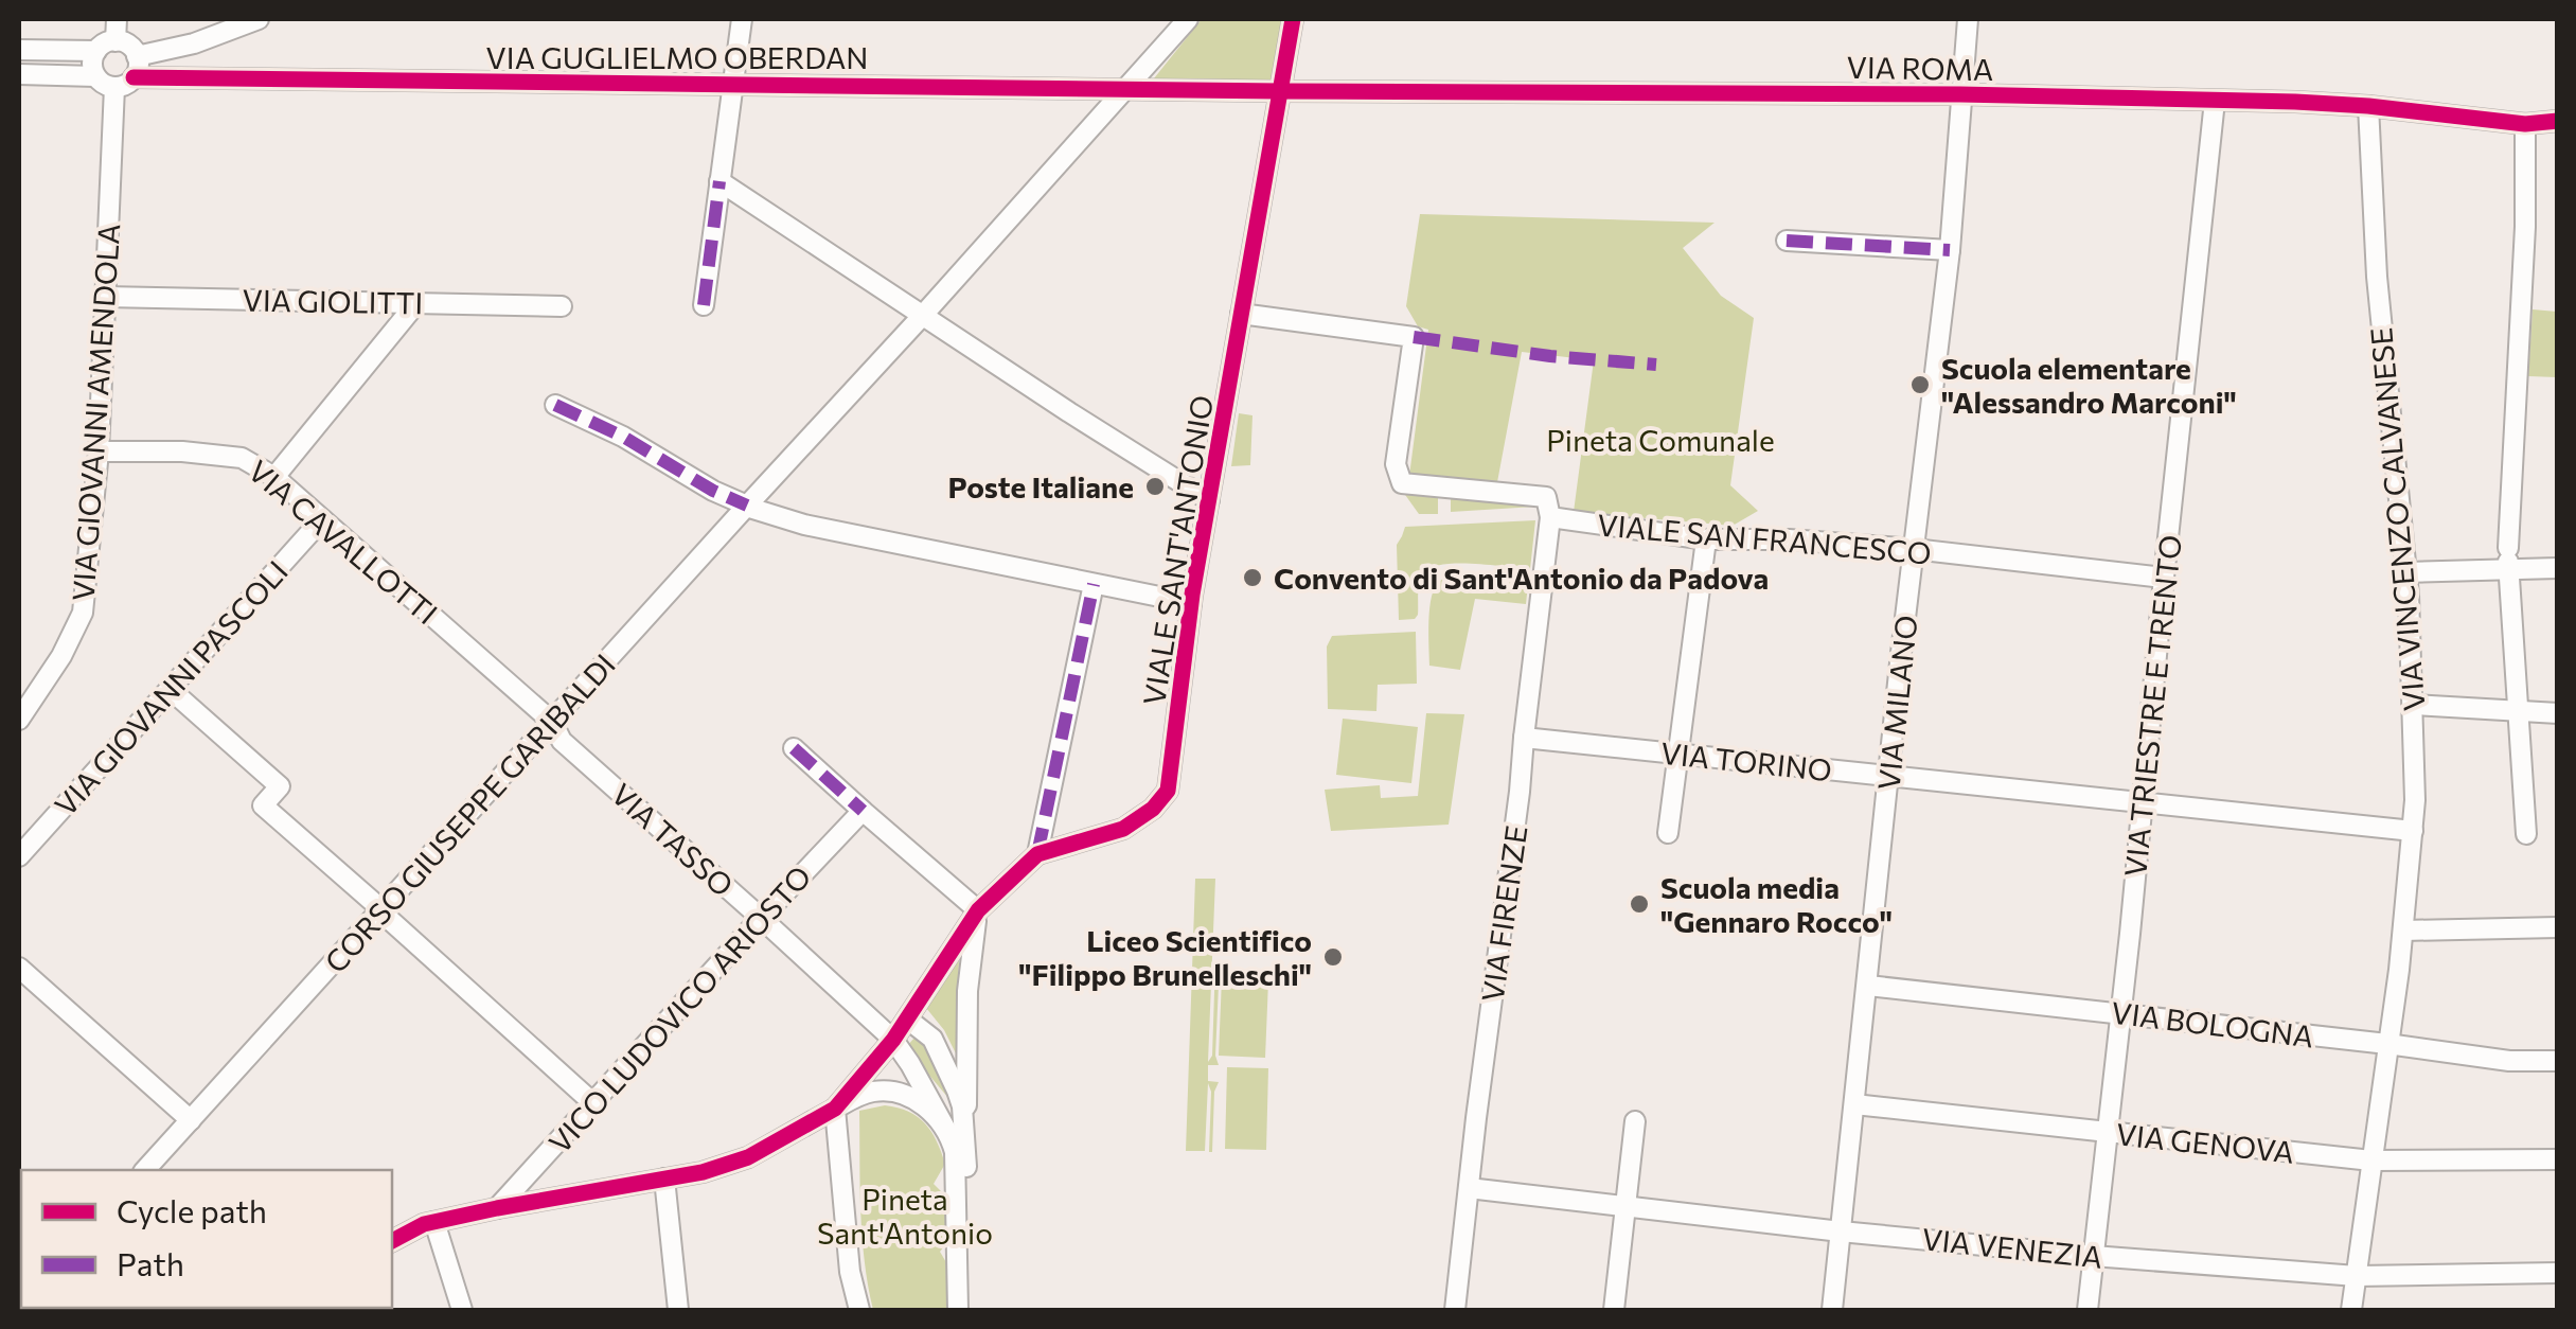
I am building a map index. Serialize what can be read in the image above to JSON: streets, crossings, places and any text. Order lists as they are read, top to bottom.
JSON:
{
  "streets": {
    "street": [
      "VIA GUGLIELMO OBERDAN",
      "VIA ROMA",
      "VIA GIOLITTI",
      "VIA GIOVANNI AMENDOLA",
      "VIA VINCENZO CALVANESE",
      "VIALE SAN FRANCESCO",
      "VIA CAVALLOTTI",
      "VIALE SANT'ANTONIO",
      "VIA GIOVANNI PASCOLI",
      "VIA MILANO",
      "VIA TRIESTRE E TRENTO",
      "VIA TORINO",
      "CORSO GIUSEPPE GARIBALDI",
      "VIA TASSO",
      "VIA FIRENZE",
      "VICO LUDOVICO ARIOSTO",
      "VIA BOLOGNA",
      "VIA GENOVA",
      "VIA VENEZIA"
    ]
  },
  "crossings": [
    ["VIA GUGLIELMO OBERDAN", "VIA ROMA"],
    ["VIA GUGLIELMO OBERDAN", "VIA GIOVANNI AMENDOLA"],
    ["VIA GUGLIELMO OBERDAN", "VIALE SANT'ANTONIO"],
    ["VIA GUGLIELMO OBERDAN", "CORSO GIUSEPPE GARIBALDI"],
    ["VIA ROMA", "VIA VINCENZO CALVANESE"],
    ["VIA ROMA", "VIALE SANT'ANTONIO"],
    ["VIA ROMA", "VIA MILANO"],
    ["VIA ROMA", "VIA TRIESTRE E TRENTO"],
    ["VIA GIOLITTI", "VIA GIOVANNI AMENDOLA"],
    ["VIA GIOVANNI AMENDOLA", "VIA CAVALLOTTI"],
    ["VIA VINCENZO CALVANESE", "VIA TORINO"],
    ["VIA VINCENZO CALVANESE", "VIA BOLOGNA"],
    ["VIA VINCENZO CALVANESE", "VIA GENOVA"],
    ["VIA VINCENZO CALVANESE", "VIA VENEZIA"],
    ["VIALE SAN FRANCESCO", "VIALE SANT'ANTONIO"],
    ["VIALE SAN FRANCESCO", "VIA MILANO"],
    ["VIALE SAN FRANCESCO", "VIA TRIESTRE E TRENTO"],
    ["VIALE SAN FRANCESCO", "VIA FIRENZE"],
    ["VIA CAVALLOTTI", "VIA GIOVANNI PASCOLI"],
    ["VIA CAVALLOTTI", "CORSO GIUSEPPE GARIBALDI"],
    ["VIA CAVALLOTTI", "VIA TASSO"],
    ["VIALE SANT'ANTONIO", "VIA TASSO"],
    ["VIA MILANO", "VIA TORINO"],
    ["VIA MILANO", "VIA BOLOGNA"],
    ["VIA MILANO", "VIA GENOVA"],
    ["VIA MILANO", "VIA VENEZIA"],
    ["VIA TRIESTRE E TRENTO", "VIA TORINO"],
    ["VIA TRIESTRE E TRENTO", "VIA BOLOGNA"],
    ["VIA TRIESTRE E TRENTO", "VIA GENOVA"],
    ["VIA TRIESTRE E TRENTO", "VIA VENEZIA"],
    ["VIA TORINO", "VIA FIRENZE"],
    ["CORSO GIUSEPPE GARIBALDI", "VIA TASSO"],
    ["VIA TASSO", "VICO LUDOVICO ARIOSTO"],
    ["VIA FIRENZE", "VIA VENEZIA"]
  ],
  "parks": ["Pineta Comunale", "Pineta Sant'Antonio"],
  "places": [
    "Scuola elementare \"Alessandro Marconi\"",
    "Poste Italiane",
    "Convento di Sant'Antonio da Padova",
    "Scuola media \"Gennaro Rocco\"",
    "Liceo Scientifico \"Filippo Brunelleschi\""
  ],
  "legend": ["Cycle path", "Path"]
}
